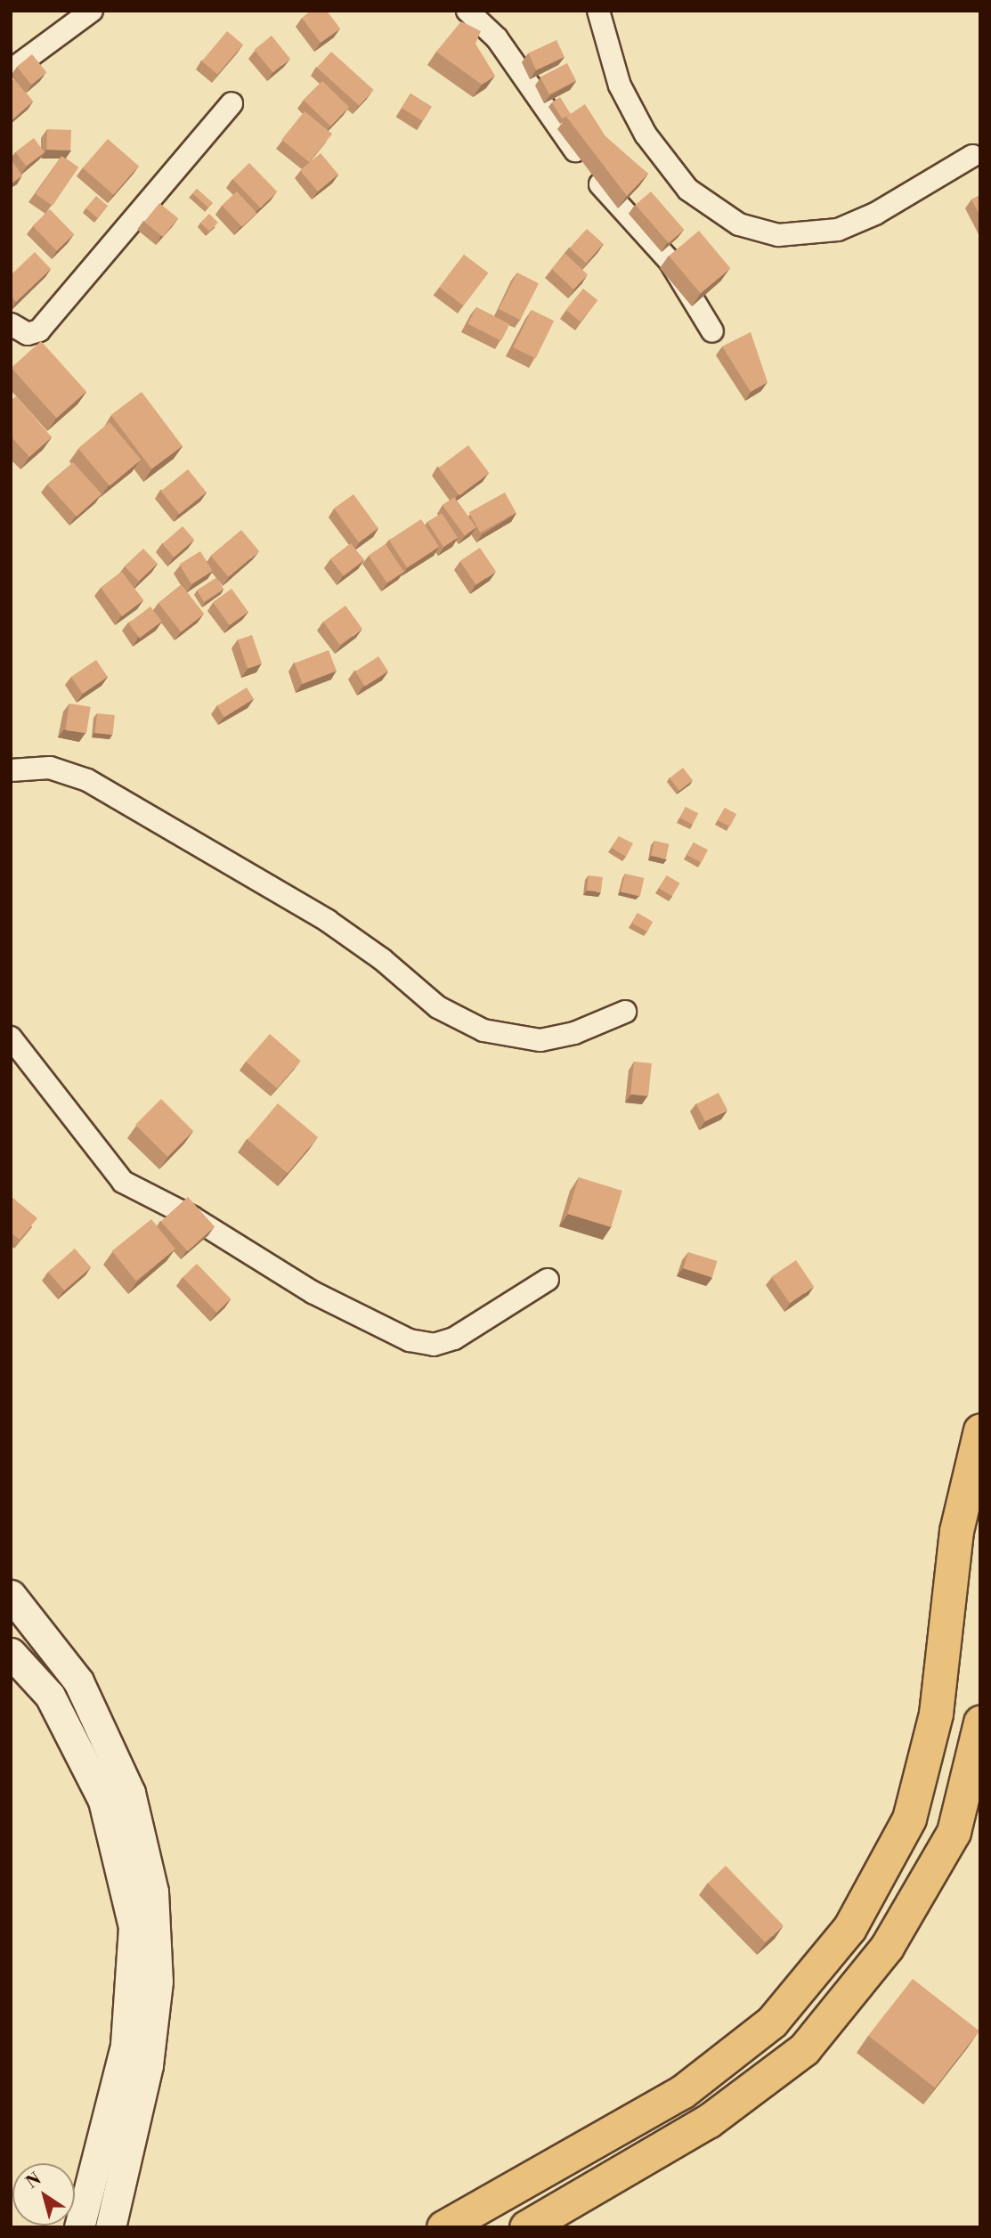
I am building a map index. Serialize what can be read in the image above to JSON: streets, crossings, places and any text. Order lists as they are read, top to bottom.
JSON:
{
  "north": "top left"
}
